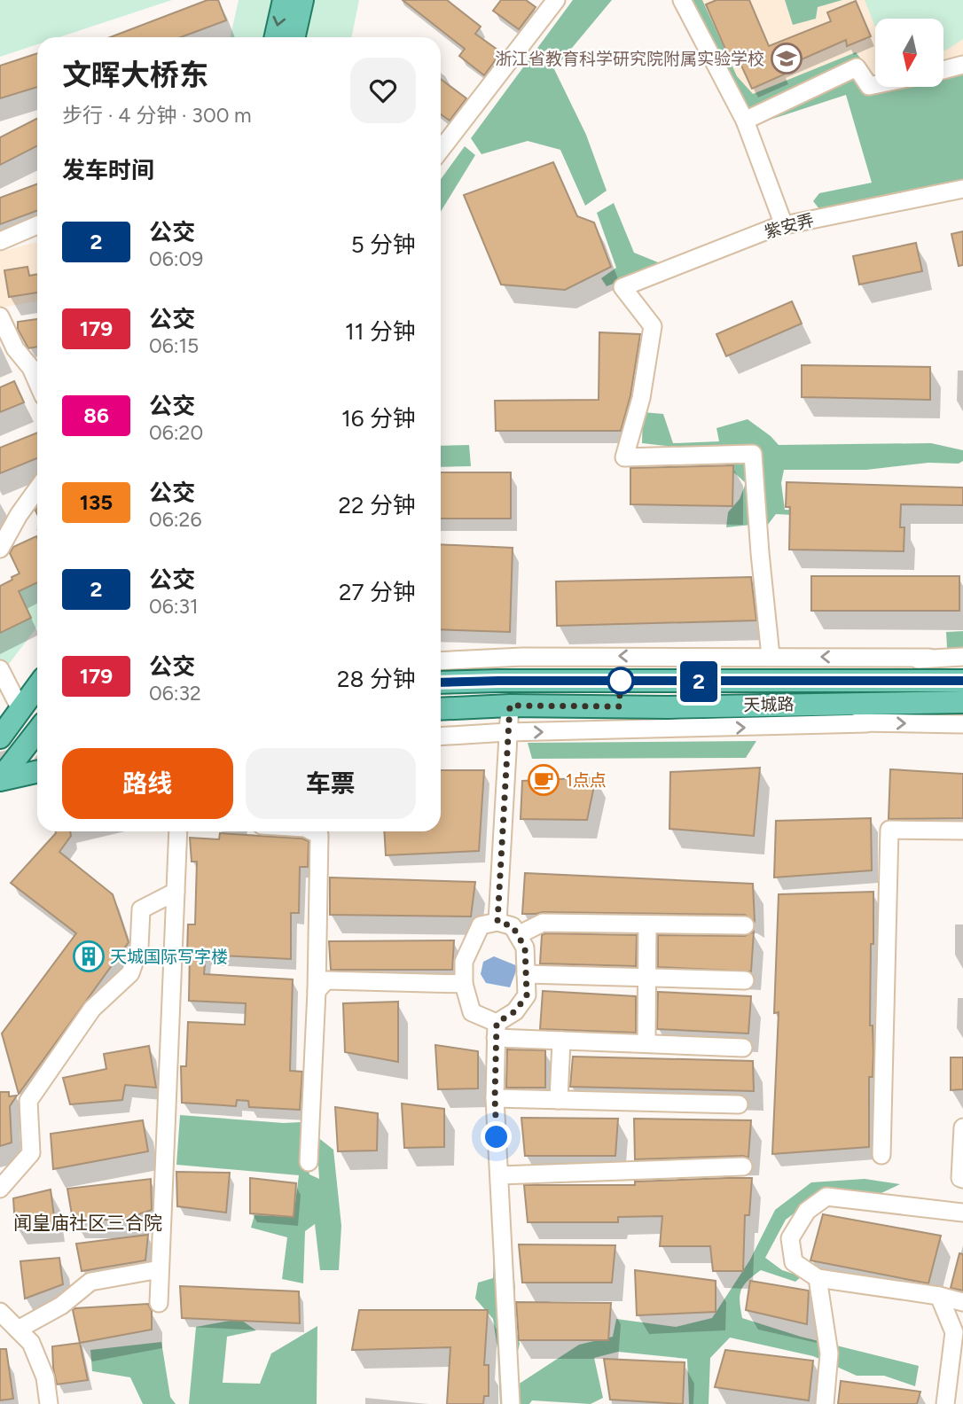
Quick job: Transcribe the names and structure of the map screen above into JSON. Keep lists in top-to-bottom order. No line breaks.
{"streets":{"main road":["天城路"],"street":["紫安弄"]},"districts":["闻皇庙社区三合院"],"places":{"school or university":["浙江省教育科学研究院附属实验学校"],"cafe":["1点点"],"building":["天城国际写字楼"]},"lines":["bus line 2"],"north":"bottom","page":{"on_map":"2","heading":[["文晖大桥东","步行 · 4 分钟 · 300 m"],"发车时间"],"list":[{"mark":"2","name":"公交","note":"06:09","value":"5 分钟"},{"mark":"179","name":"公交","note":"06:15","value":"11 分钟"},{"mark":"86","name":"公交","note":"06:20","value":"16 分钟"},{"mark":"135","name":"公交","note":"06:26","value":"22 分钟"},{"mark":"2","name":"公交","note":"06:31","value":"27 分钟"},{"mark":"179","name":"公交","note":"06:32","value":"28 分钟"}],"buttons":["路线","车票"]}}
